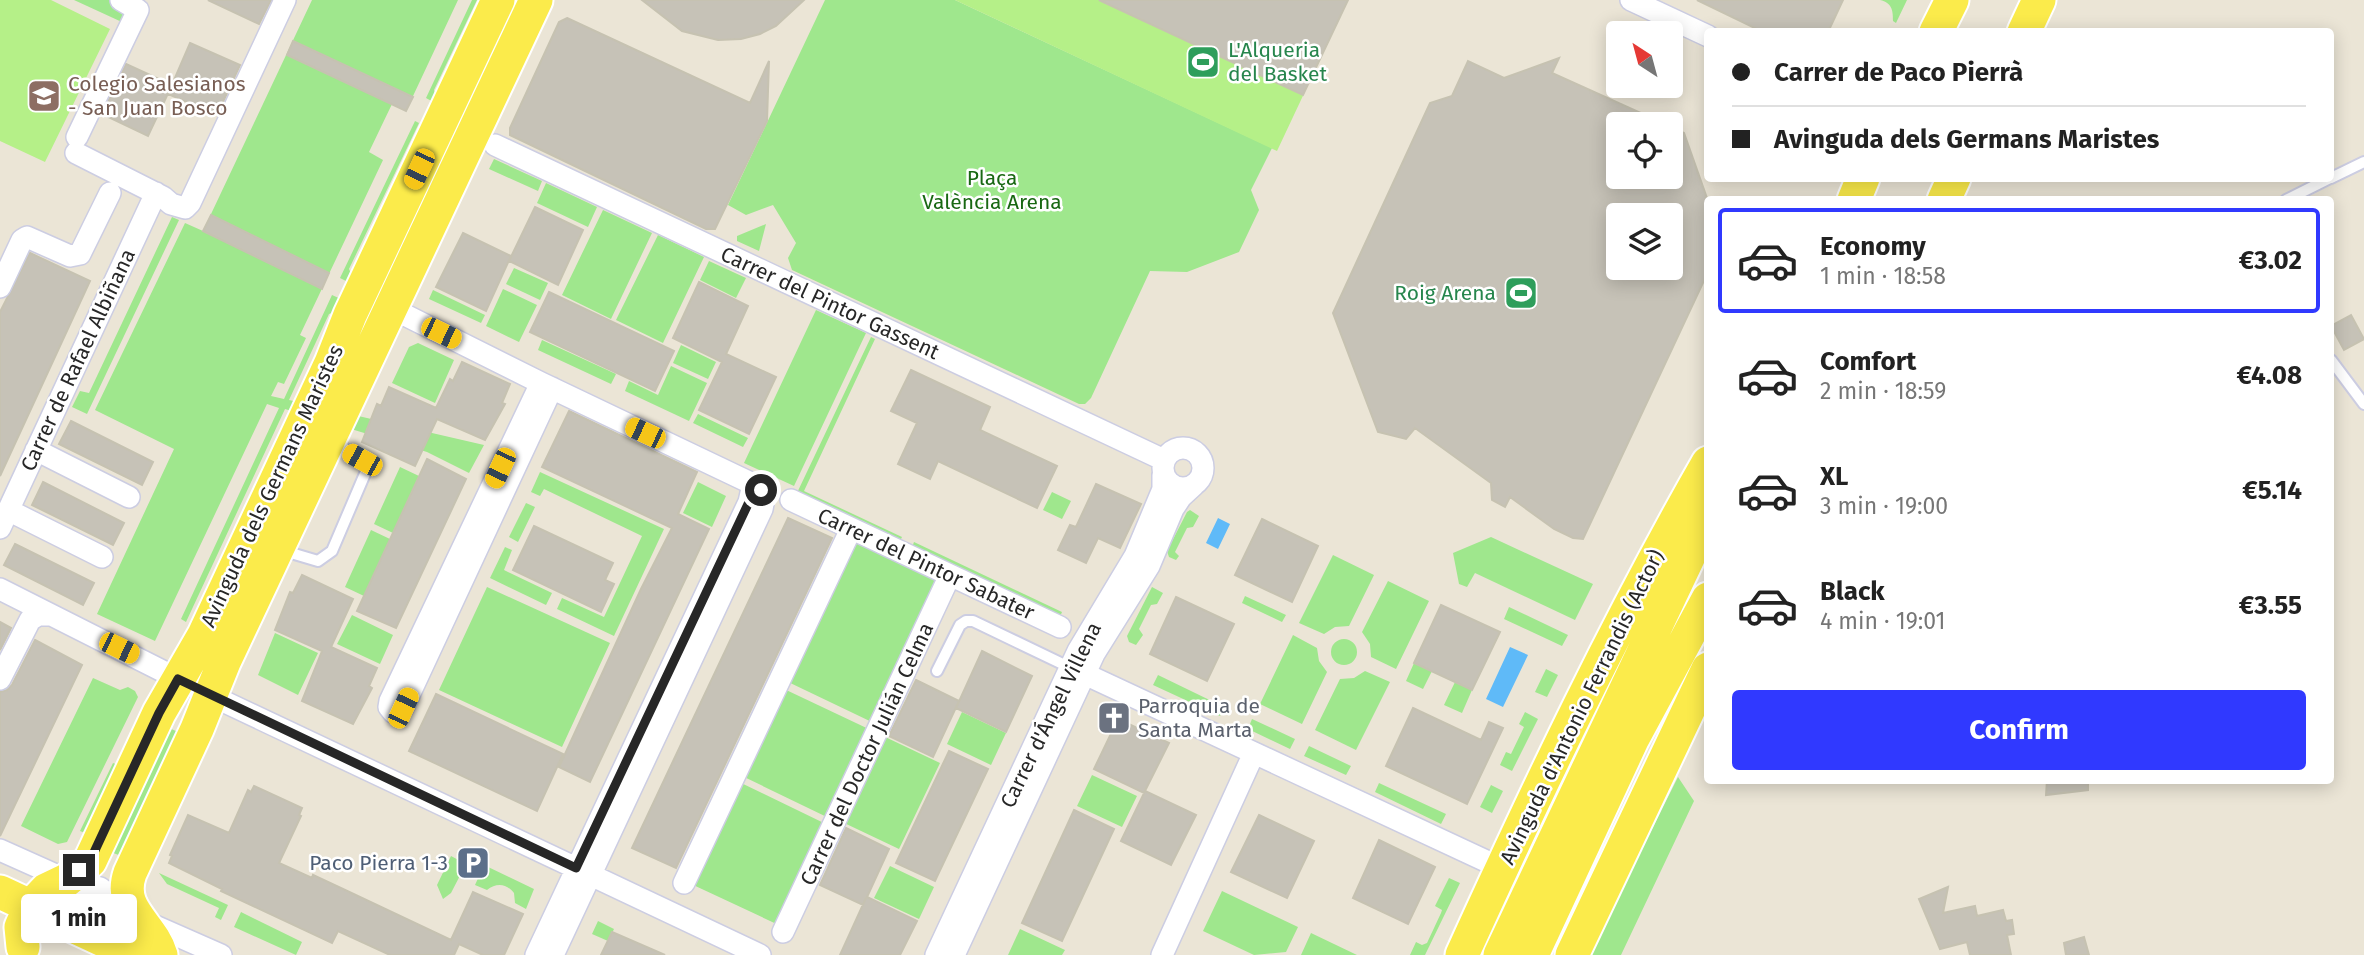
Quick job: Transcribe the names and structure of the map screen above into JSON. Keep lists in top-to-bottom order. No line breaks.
{"streets":{"main road":["Avinguda dels Germans Maristes","Avinguda d'Antonio Ferrandis (Actor)"],"street":["Carrer del Pintor Gassent","Carrer de Rafael Albiñana","Carrer del Pintor Sabater","Carrer d'Ángel Villena","Carrer del Doctor Julián Celma"]},"crossings":[["Carrer del Pintor Gassent","Carrer d'Ángel Villena"],["Carrer del Pintor Sabater","Carrer del Doctor Julián Celma"]],"parks":["Plaça València Arena"],"places":{"sports":["L'Alqueria del Basket","Roig Arena"],"school or university":["Colegio Salesianos - San Juan Bosco"],"church":["Parroquia de Santa Marta"],"parking":["Paco Pierra 1-3"]},"north":"top left","page":{"banner":["Carrer de Paco Pierrà","Avinguda dels Germans Maristes"],"list":[{"name":"Economy","note":"1 min · 18:58","value":"€3.02"},{"name":"Comfort","note":"2 min · 18:59","value":"€4.08"},{"name":"XL","note":"3 min · 19:00","value":"€5.14"},{"name":"Black","note":"4 min · 19:01","value":"€3.55"}],"buttons":"Confirm","bubble":"1 min"}}
